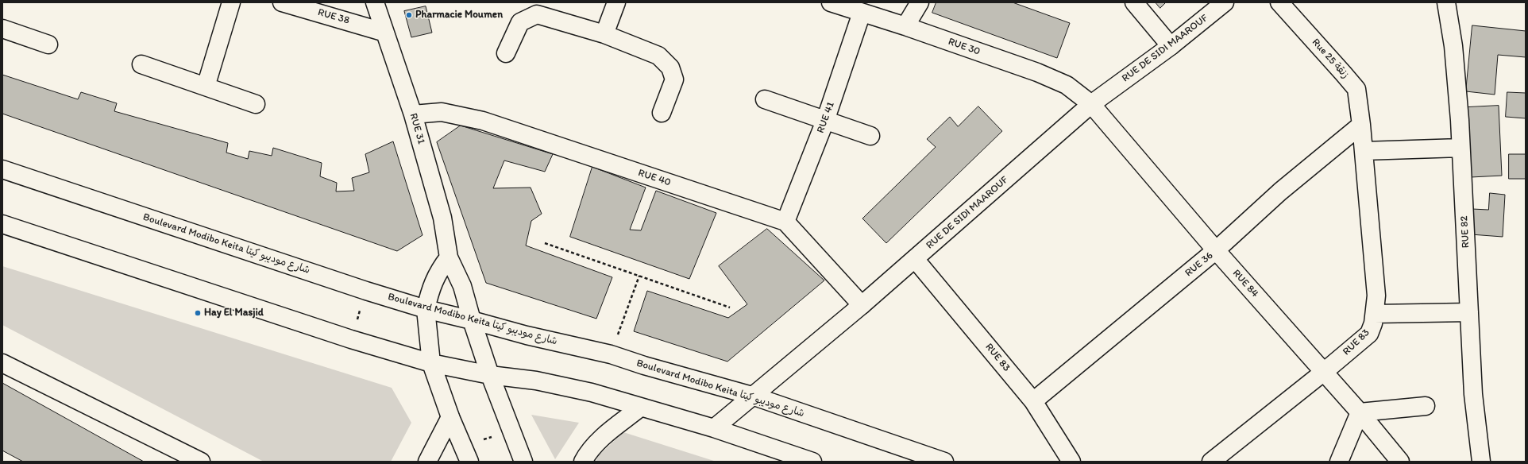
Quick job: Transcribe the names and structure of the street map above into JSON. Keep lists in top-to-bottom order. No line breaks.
{"streets":{"street":["RUE 38","RUE 30","RUE DE SIDI MAAROUF","Rue 25 زنقة","RUE 41","RUE 31","RUE 40","RUE 82","Boulevard Modibo Keita شارع موديبو كيتا","RUE 36","RUE 84","RUE 83"]},"crossings":[["RUE 38","RUE 31"],["RUE 30","RUE DE SIDI MAAROUF"],["RUE 30","RUE 41"],["RUE 30","RUE 84"],["RUE DE SIDI MAAROUF","RUE 40"],["RUE DE SIDI MAAROUF","Boulevard Modibo Keita شارع موديبو كيتا"],["RUE DE SIDI MAAROUF","RUE 84"],["RUE DE SIDI MAAROUF","RUE 83"],["Rue 25 زنقة","RUE 36"],["Rue 25 زنقة","RUE 83"],["RUE 41","RUE 40"],["RUE 31","RUE 40"],["RUE 31","Boulevard Modibo Keita شارع موديبو كيتا"],["RUE 36","RUE 84"],["RUE 36","RUE 83"],["RUE 84","RUE 83"]],"places":["Pharmacie Moumen","Hay El Masjid"]}
